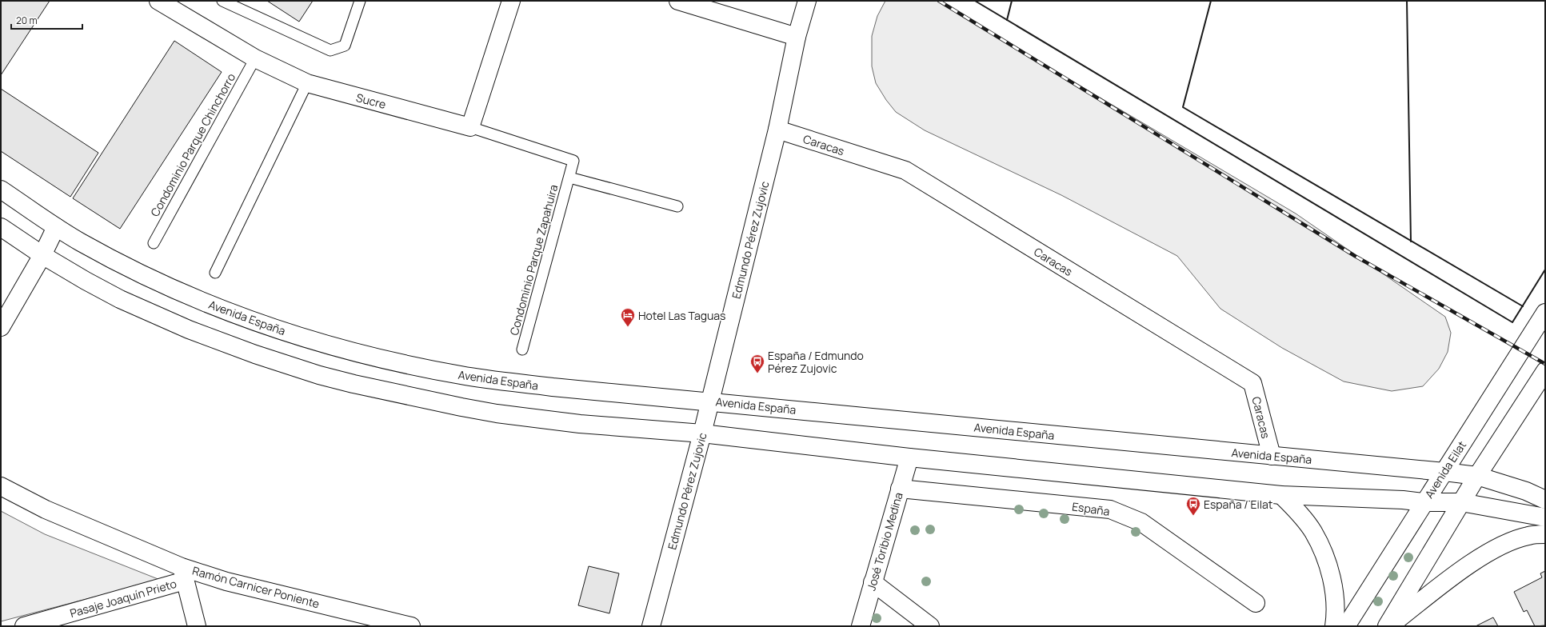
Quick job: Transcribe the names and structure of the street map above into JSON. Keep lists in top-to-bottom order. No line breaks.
{"streets":{"street":["Sucre","Caracas","Edmundo Pérez Zujovic","Avenida España","Avenida Eilat","España","José Toribio Medina","Ramón Carnicer Poniente","Pasaje Joaquín Prieto"],"lane":["Condominio Parque Chinchorro","Condominio Parque Zapahuira"]},"crossings":[["Sucre","Condominio Parque Chinchorro"],["Sucre","Condominio Parque Zapahuira"],["Caracas","Edmundo Pérez Zujovic"],["Caracas","Avenida España"],["Edmundo Pérez Zujovic","Avenida España"],["Avenida España","Avenida Eilat"],["España","José Toribio Medina"],["Ramón Carnicer Poniente","Pasaje Joaquín Prieto"]],"places":{"hotel":["Hotel Las Taguas"],"bus stop":["España / Edmundo Pérez Zujovic","España / Eilat"]},"scale_bar":"20 m"}
